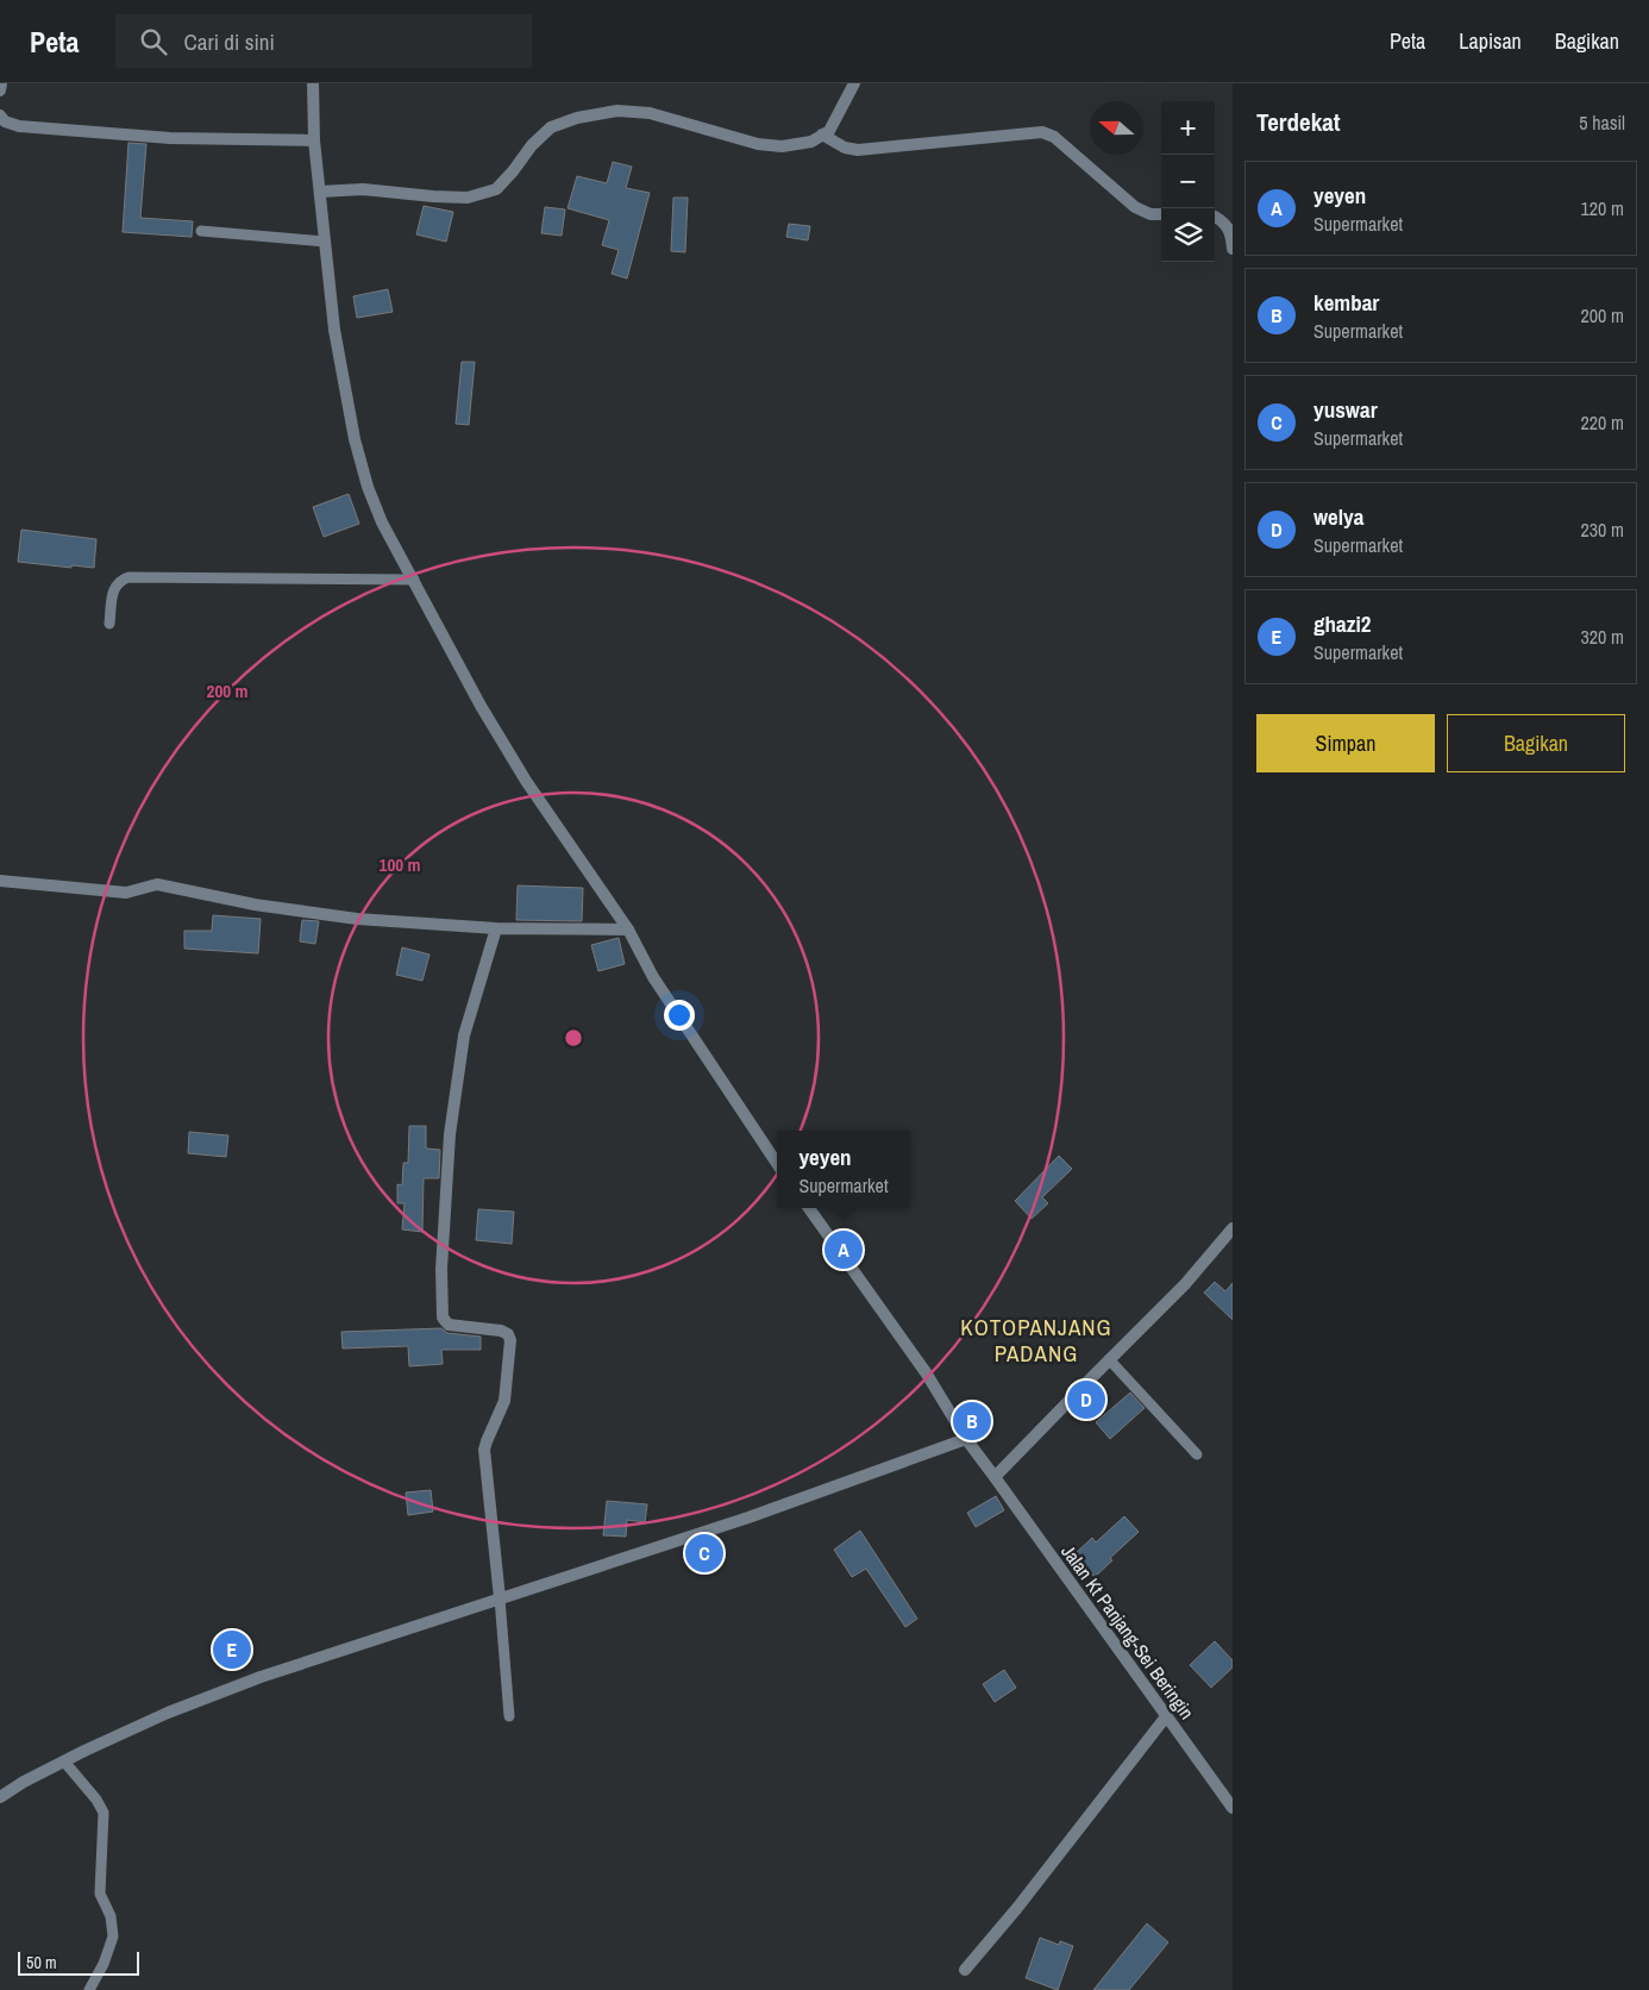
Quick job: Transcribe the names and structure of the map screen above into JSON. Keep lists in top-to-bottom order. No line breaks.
{"streets":{"street":["Jalan Kt Panjang-Sei Beringin"]},"districts":["KOTOPANJANG PADANG"],"scale_bar":"50 m","north":"left","page":{"header":"Peta","search":"Cari di sini","nav":["Peta","Lapisan","Bagikan"],"heading":["Terdekat","5 hasil"],"map_buttons":["+","−"],"list":[{"mark":"A","name":"yeyen","note":"Supermarket","value":"120 m"},{"mark":"B","name":"kembar","note":"Supermarket","value":"200 m"},{"mark":"C","name":"yuswar","note":"Supermarket","value":"220 m"},{"mark":"D","name":"welya","note":"Supermarket","value":"230 m"},{"mark":"E","name":"ghazi2","note":"Supermarket","value":"320 m"}],"buttons":["Simpan","Bagikan"],"popup":["yeyen","Supermarket"],"pins":["A","D","B","C","E"],"scale":"50 m"},"rings":["200 m","100 m"]}
